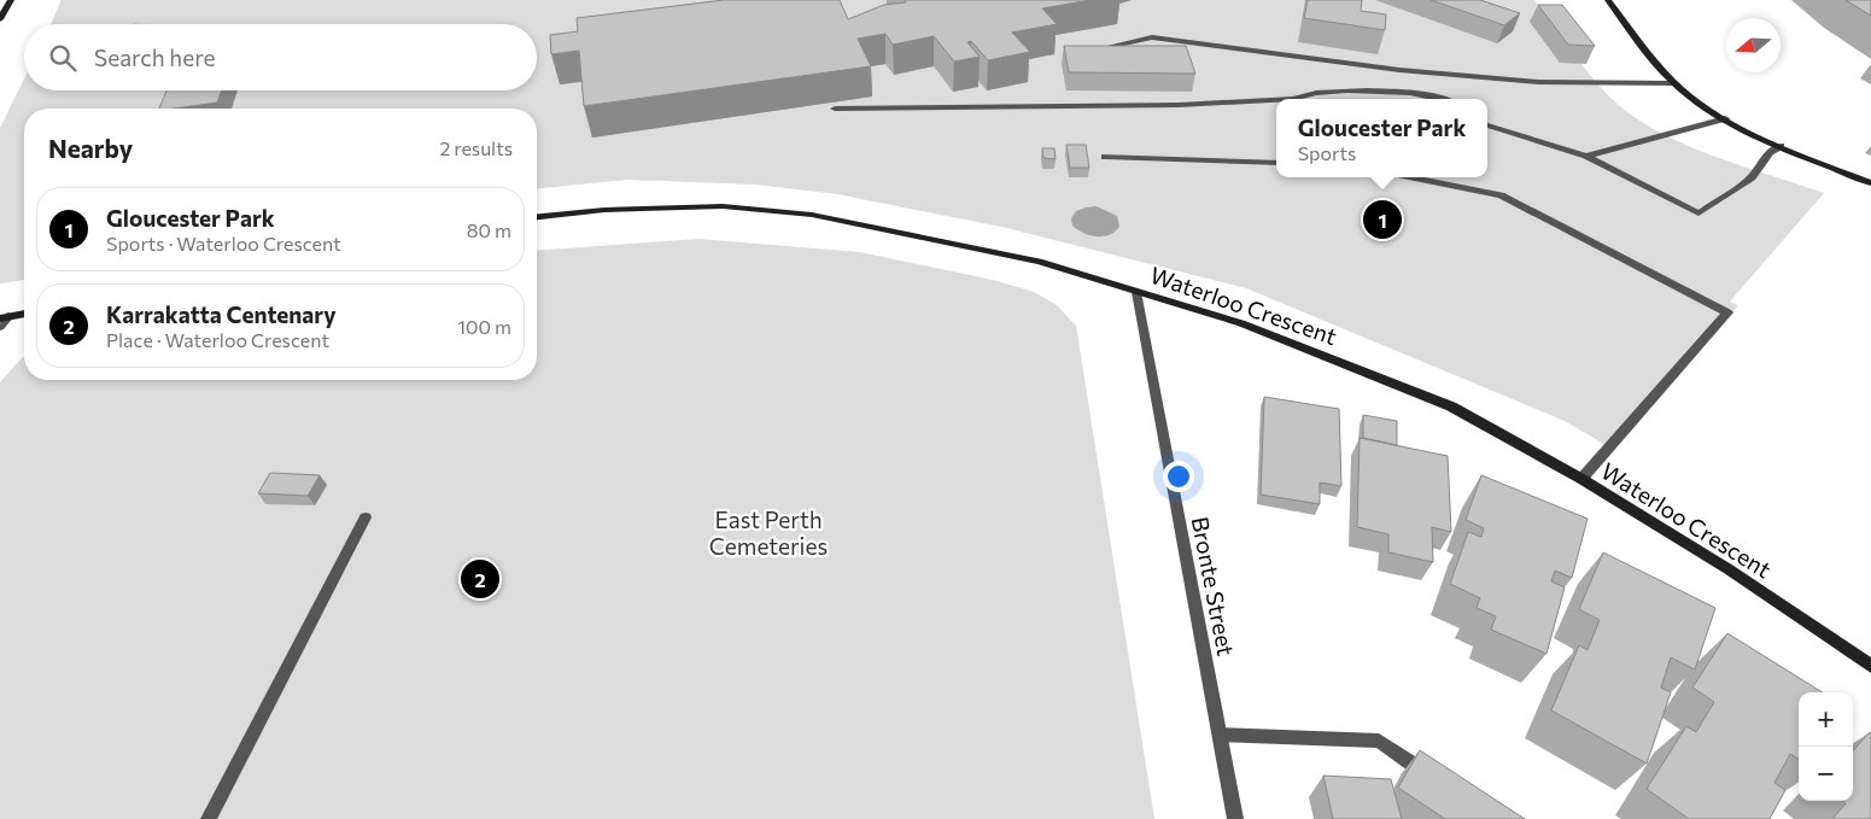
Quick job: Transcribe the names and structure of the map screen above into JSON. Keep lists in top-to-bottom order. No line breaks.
{"streets":{"street":["Waterloo Crescent","Bronte Street"]},"crossings":[["Waterloo Crescent","Bronte Street"]],"parks":["East Perth Cemeteries"],"north":"left","page":{"search":"Search here","popup":["Gloucester Park","Sports"],"heading":["Nearby","2 results"],"list":[{"mark":"1","name":"Gloucester Park","note":"Sports · Waterloo Crescent","value":"80 m"},{"mark":"2","name":"Karrakatta Centenary","note":"Place · Waterloo Crescent","value":"100 m"}],"pins":["1","2"],"map_buttons":["+","−"]}}
